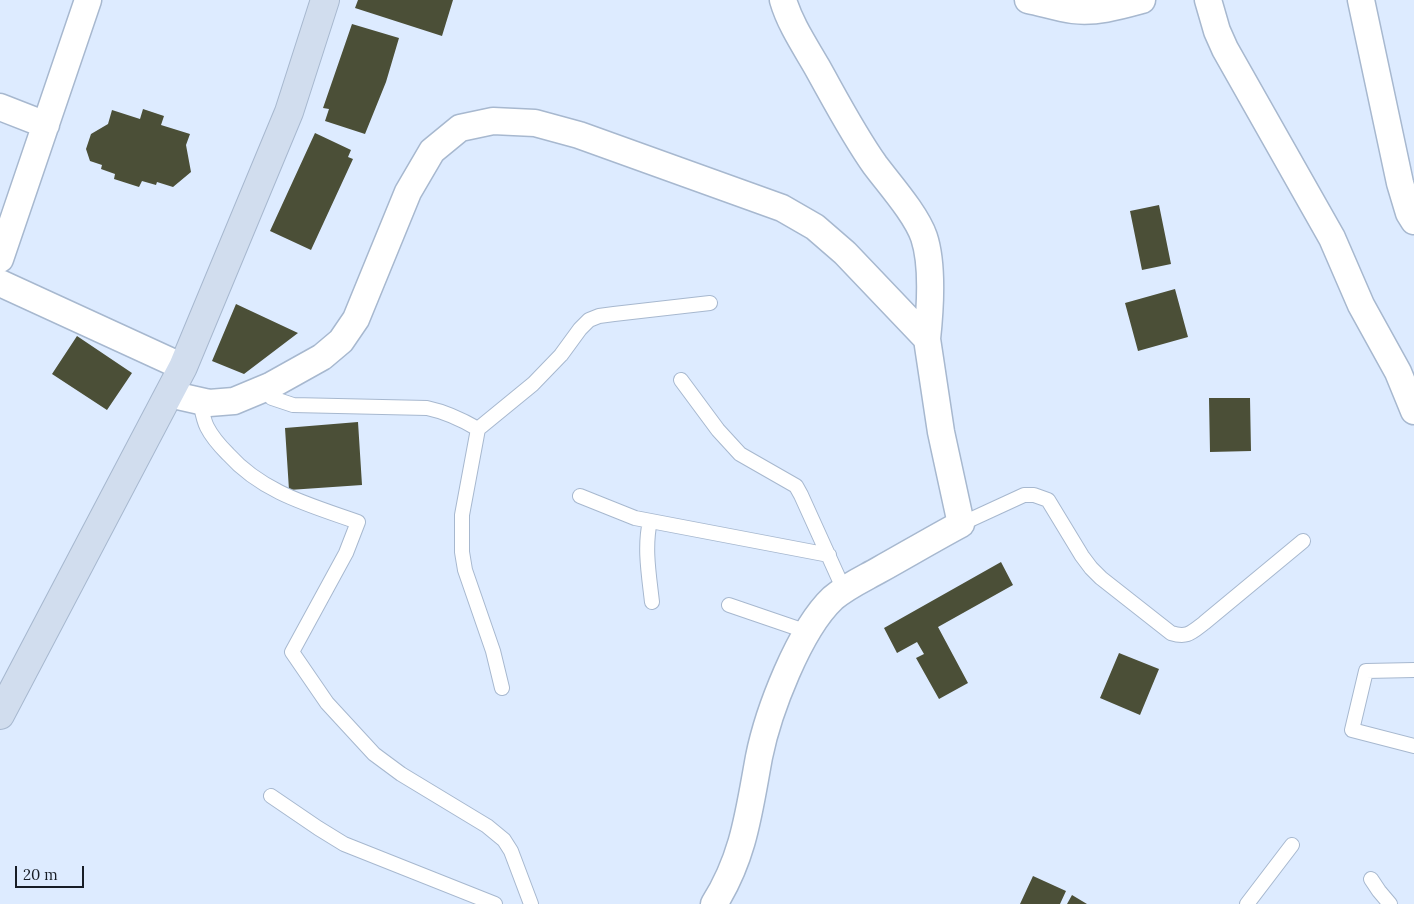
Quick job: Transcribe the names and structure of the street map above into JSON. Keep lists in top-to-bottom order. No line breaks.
{"scale_bar":"20 m"}
